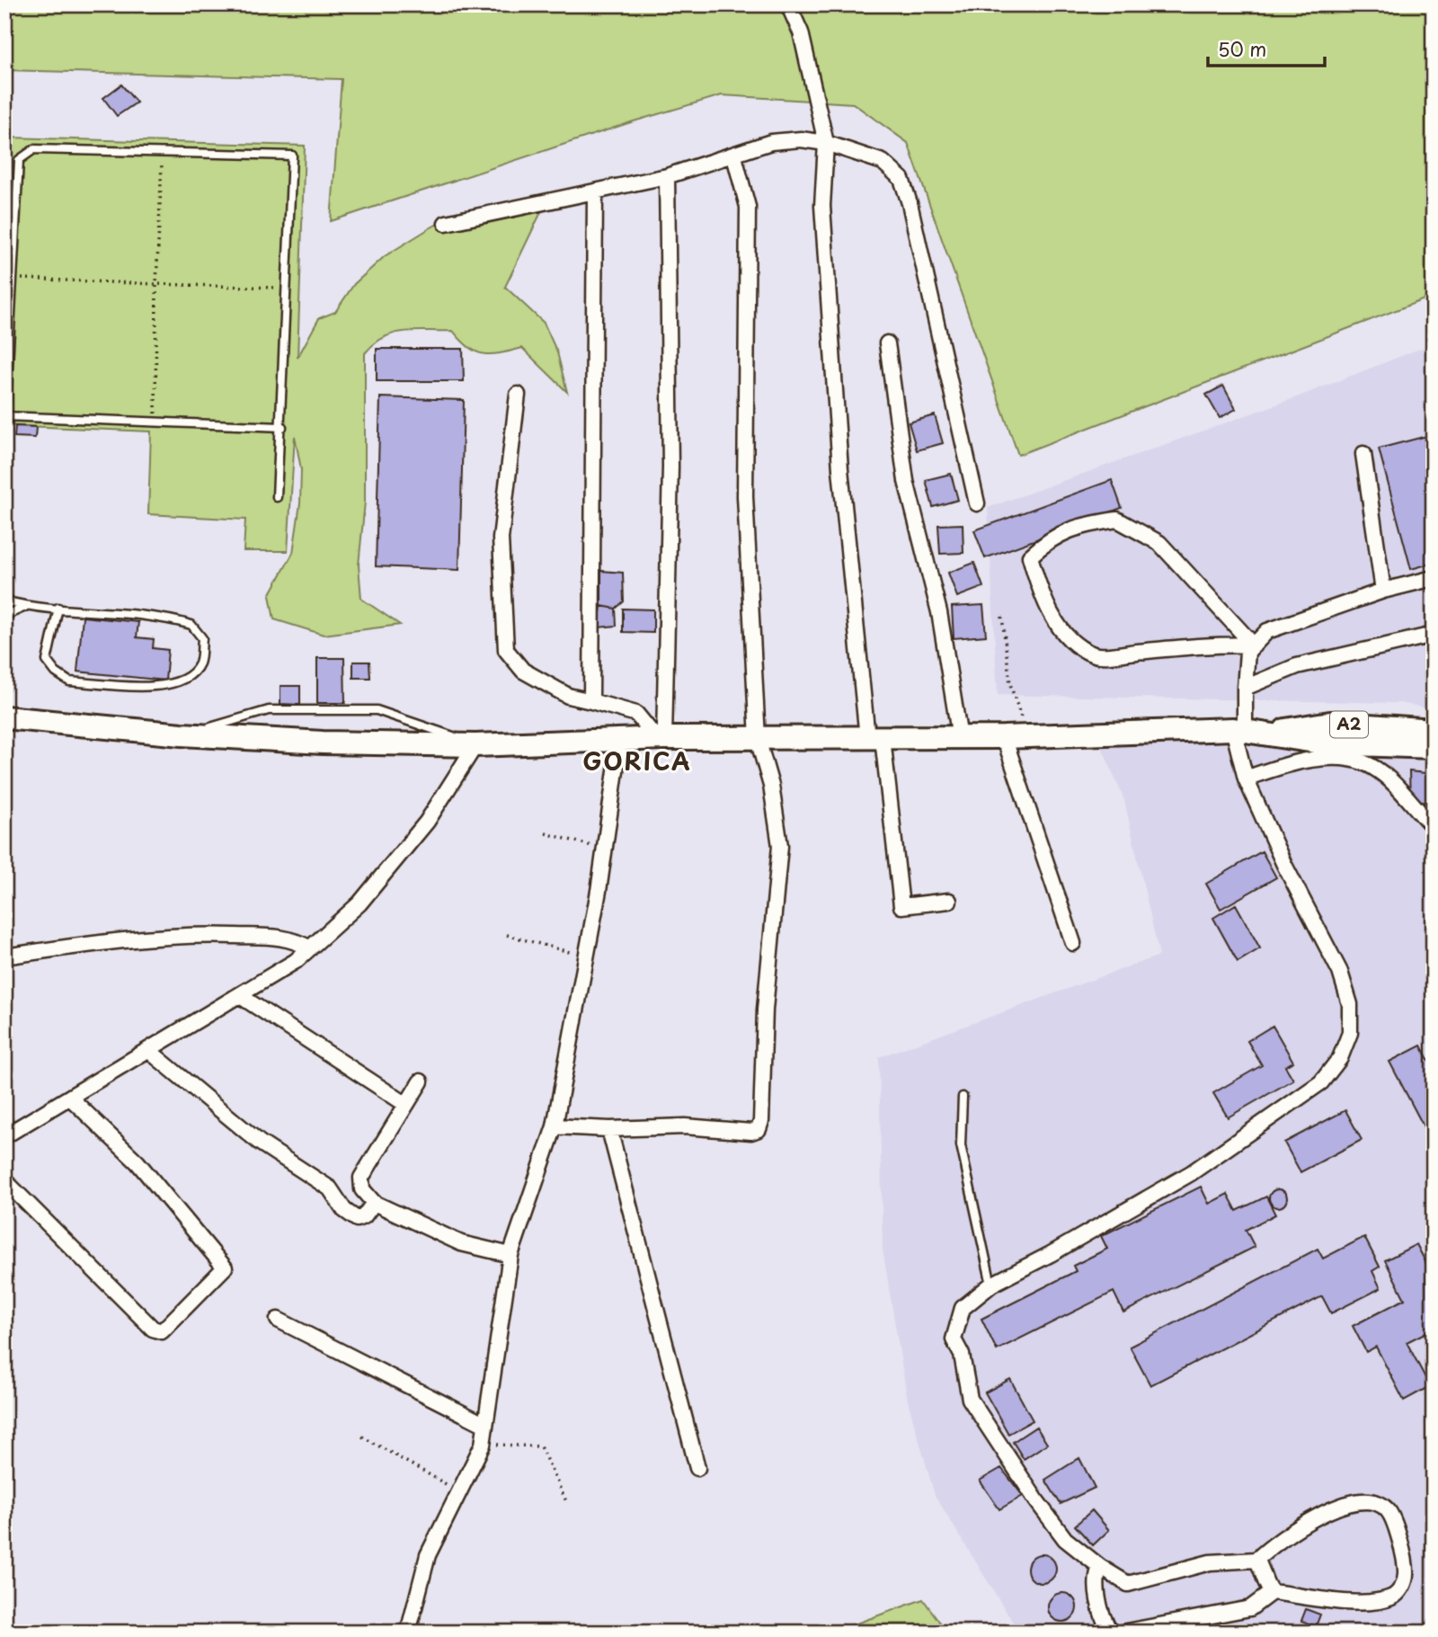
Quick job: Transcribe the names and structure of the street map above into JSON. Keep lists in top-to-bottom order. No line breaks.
{"streets":{"main road":["A2"]},"districts":["GORICA"],"scale_bar":"50 m"}
